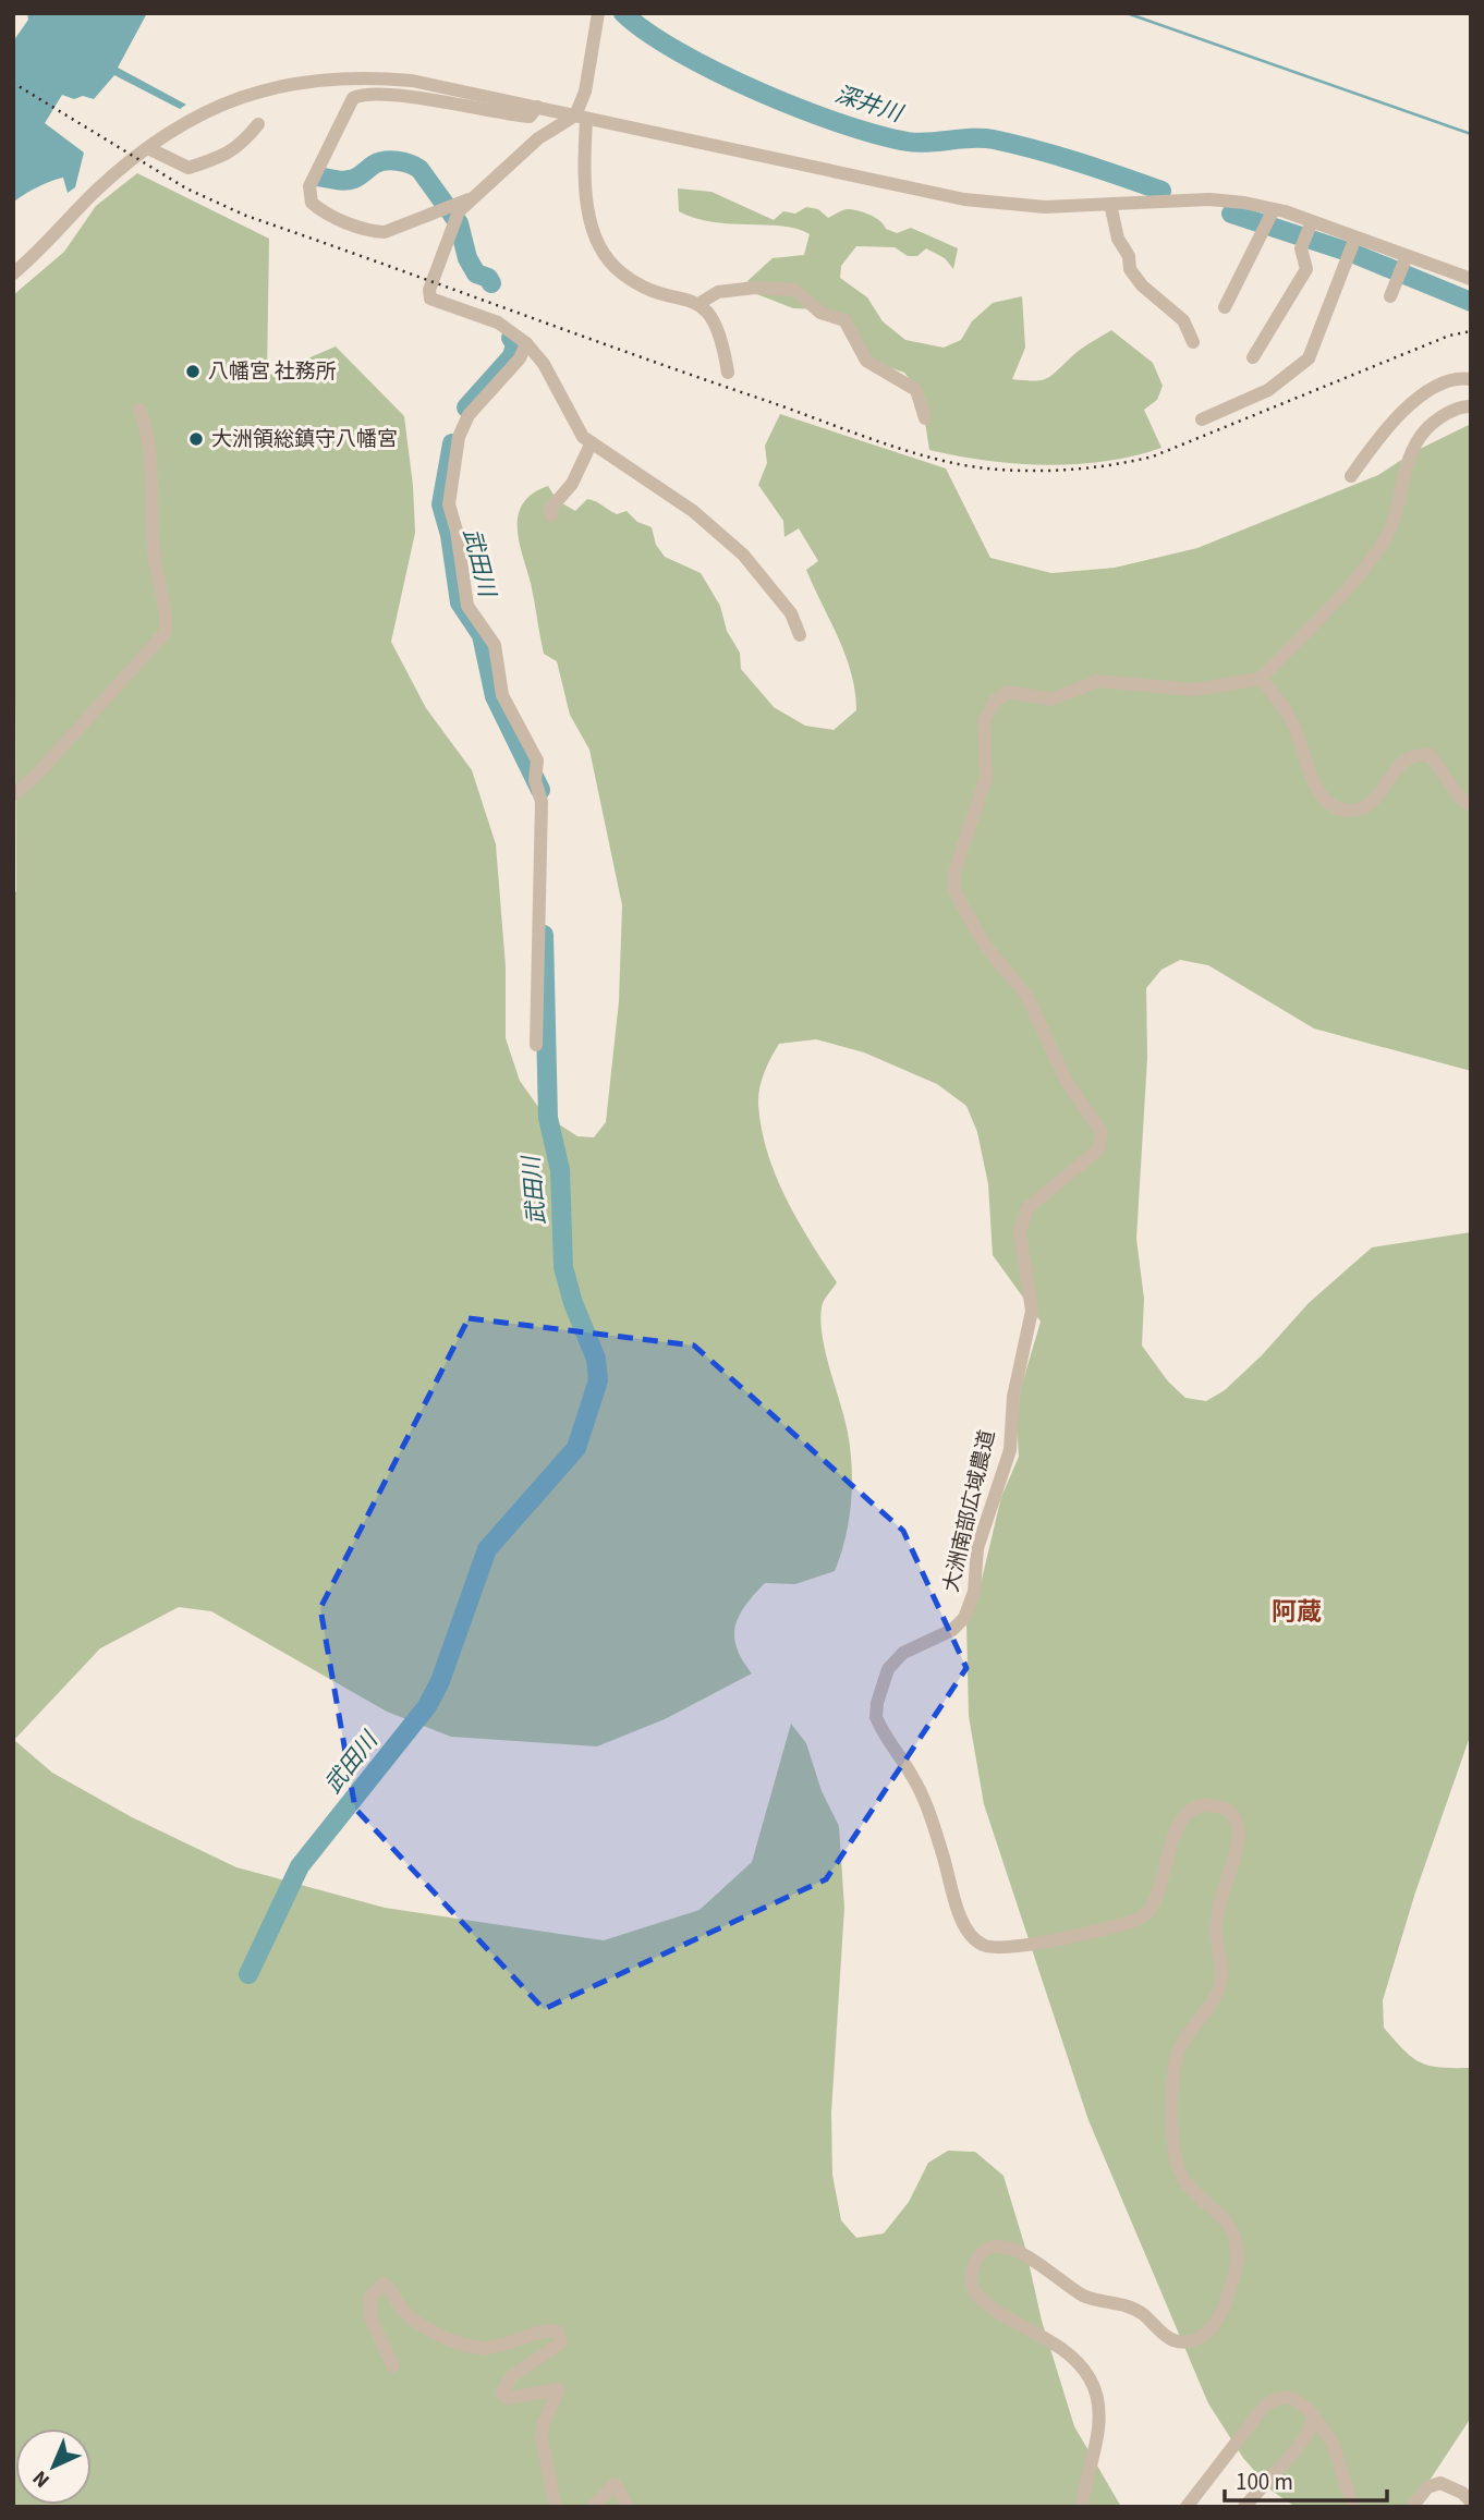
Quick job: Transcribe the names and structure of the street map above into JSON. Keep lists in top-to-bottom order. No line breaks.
{"streets":{"street":["大洲南部広域農道"]},"districts":["阿蔵"],"water":["深井川","武田川"],"places":["八幡宮 社務所","大洲領総鎮守八幡宮"],"scale_bar":"100 m","north":"bottom left"}
